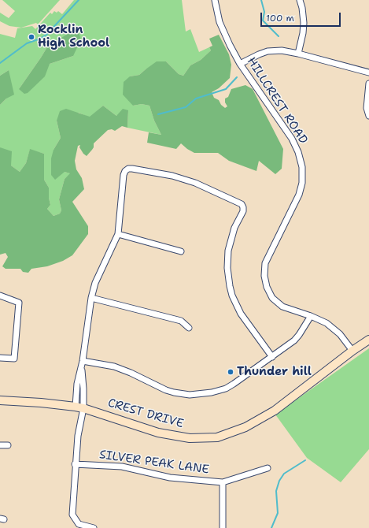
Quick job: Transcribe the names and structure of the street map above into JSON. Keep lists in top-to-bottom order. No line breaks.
{"streets":{"street":["HILLCREST ROAD","CREST DRIVE","SILVER PEAK LANE"]},"crossings":[["HILLCREST ROAD","CREST DRIVE"]],"places":["Rocklin High School","Thunder hill"],"scale_bar":"100 m"}
